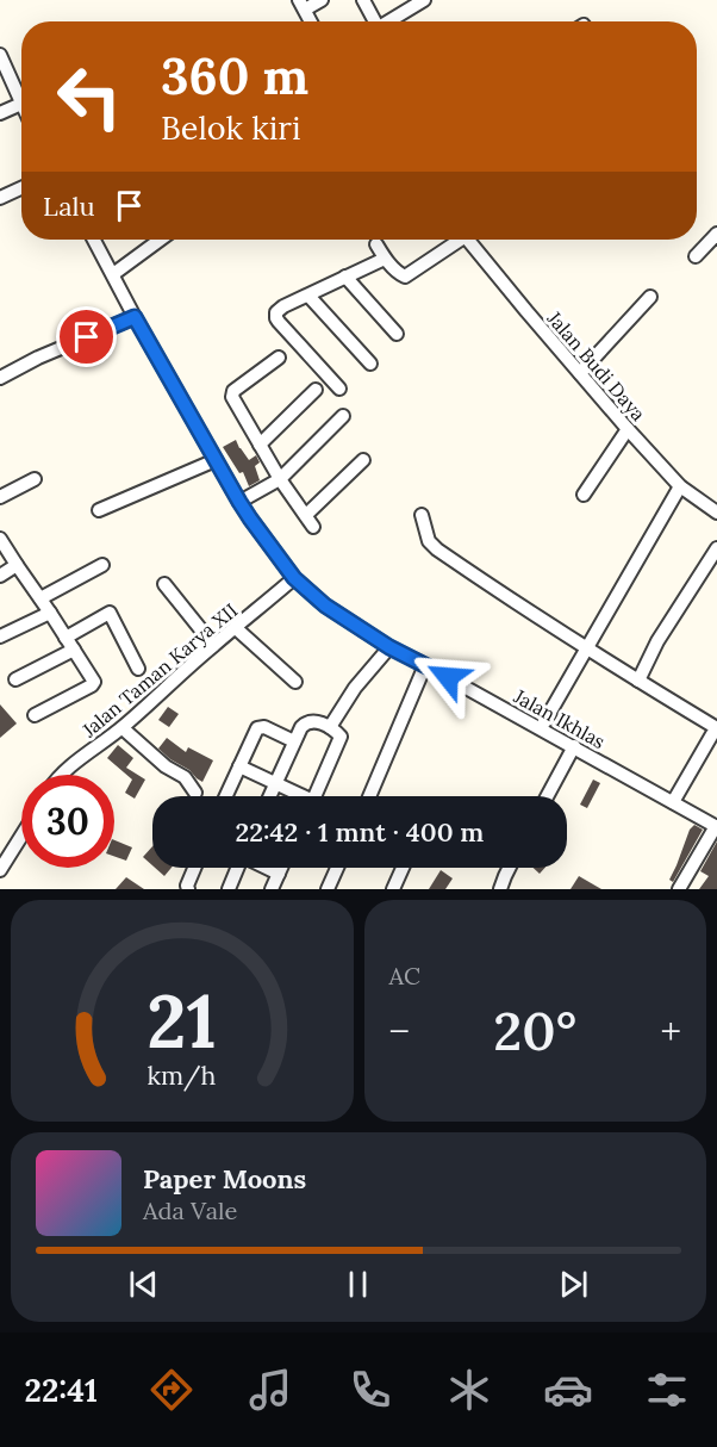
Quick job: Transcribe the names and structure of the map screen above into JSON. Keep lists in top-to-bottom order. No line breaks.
{"streets":{"street":["Jalan Budi Daya","Jalan Taman Karya XII","Jalan Ikhlas"]},"crossings":[["Jalan Taman Karya XII","Jalan Ikhlas"]],"page":{"turn":["360 m","Belok kiri"],"then":"Lalu","limit":"30","trip":"22:42 · 1 mnt · 400 m","tile":"AC","heat":["−","20°","+"],"song":["Paper Moons","Ada Vale"],"tabs":"22:41","gauge":["21","km/h"]}}
